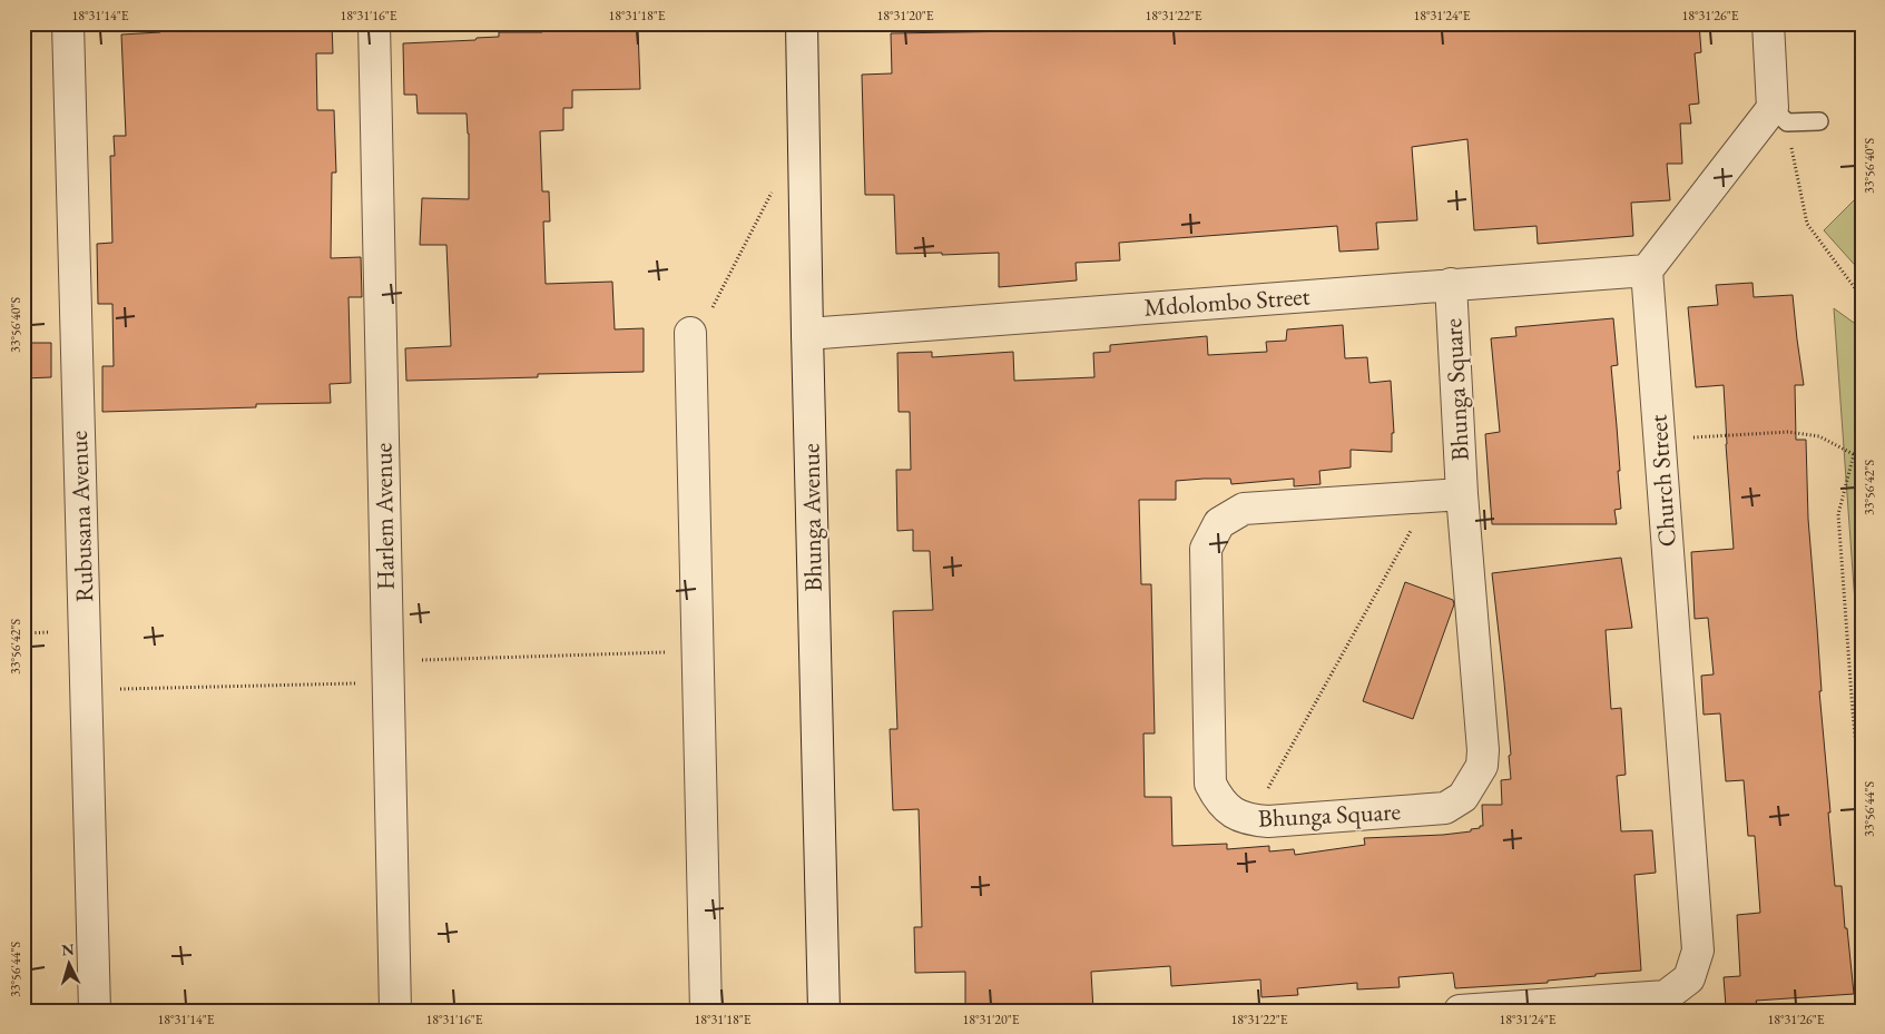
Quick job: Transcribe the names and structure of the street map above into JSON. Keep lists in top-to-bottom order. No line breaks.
{"streets":{"street":["Mdolombo Street","Bhunga Square","Church Street","Rubusana Avenue","Harlem Avenue","Bhunga Avenue"]},"crossings":[["Mdolombo Street","Bhunga Square"],["Mdolombo Street","Church Street"],["Mdolombo Street","Bhunga Avenue"]],"north":"top","coordinates":["18°31'14\"E","18°31'16\"E","18°31'18\"E","18°31'20\"E","18°31'22\"E","18°31'24\"E","18°31'26\"E","33°56'40\"S","33°56'42\"S","33°56'44\"S"]}
